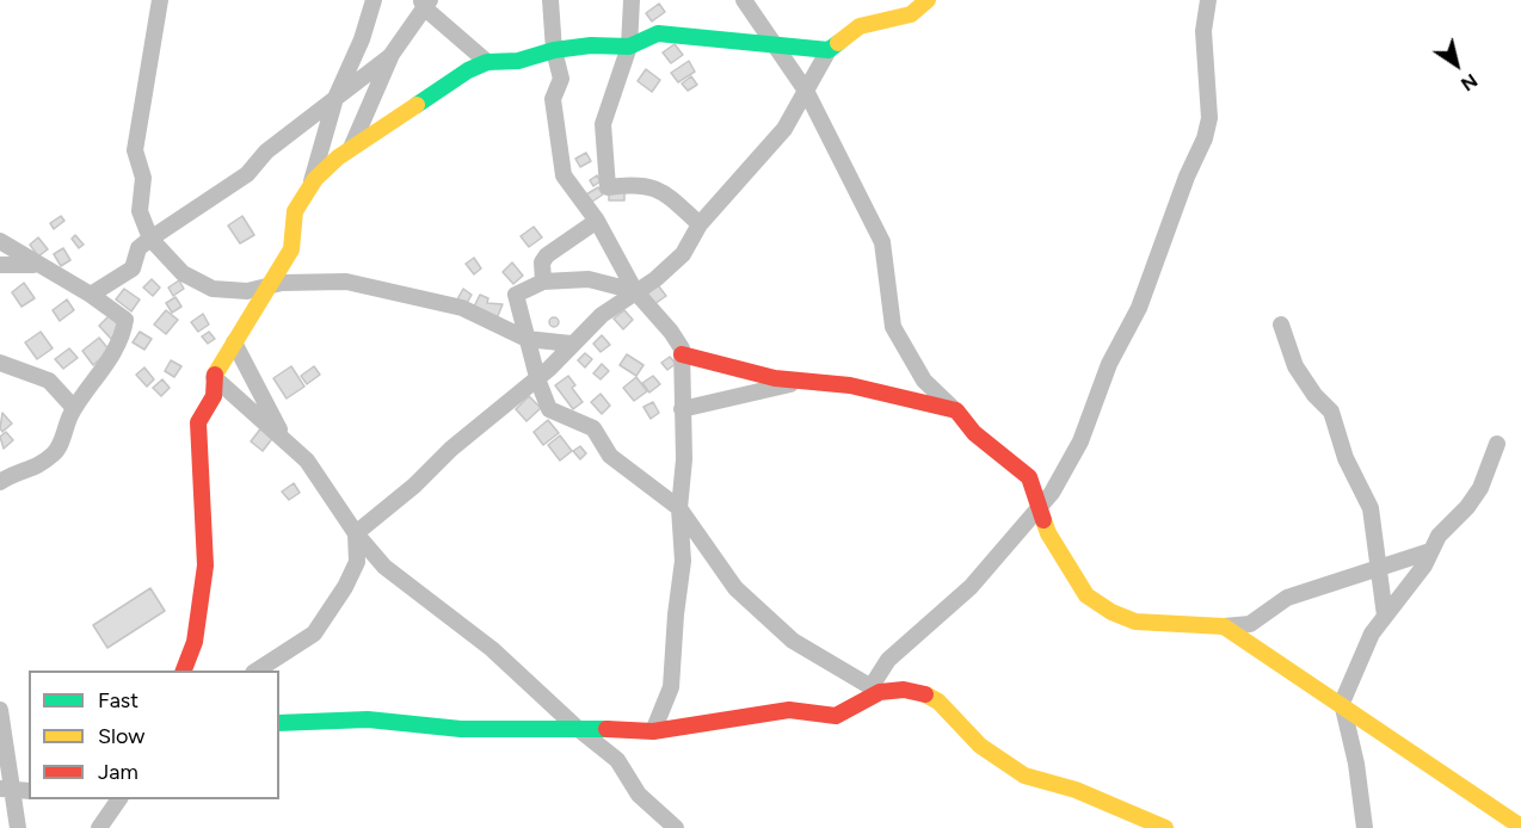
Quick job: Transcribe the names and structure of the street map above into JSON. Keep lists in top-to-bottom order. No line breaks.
{"legend":["Fast","Slow","Jam"],"north":"bottom right"}
